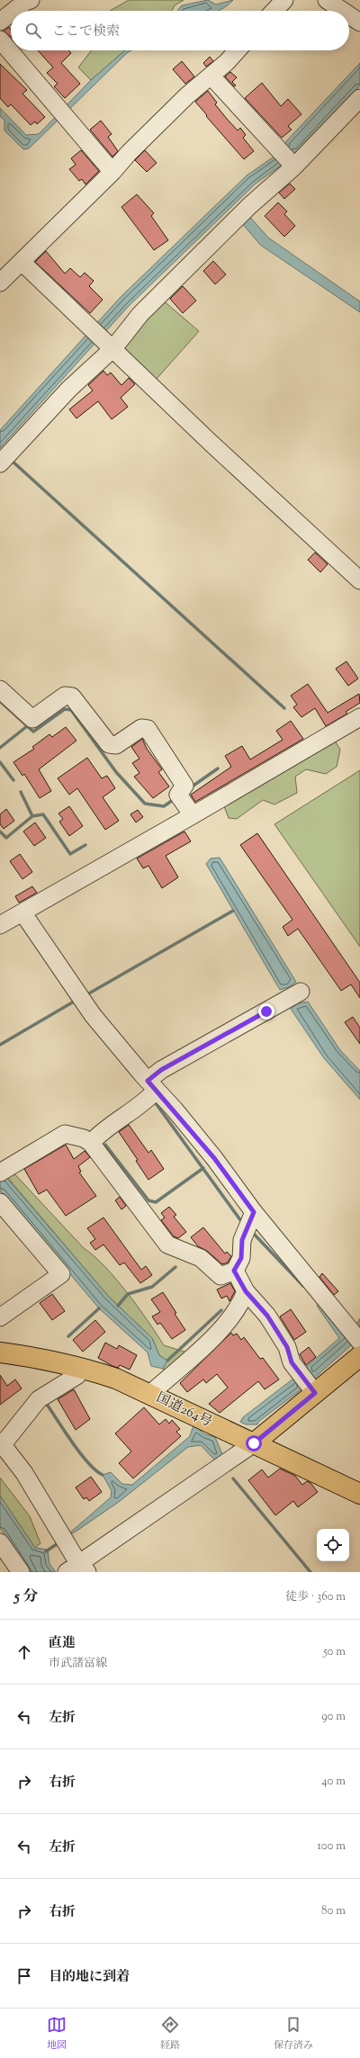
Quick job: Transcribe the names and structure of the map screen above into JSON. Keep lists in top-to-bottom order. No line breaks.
{"streets":{"main road":["国道264号"]},"page":{"search":"ここで検索","heading":["5 分","徒歩 · 360 m"],"list":[["直進","市武諸富線","50 m"],["左折","90 m"],["右折","40 m"],["左折","100 m"],["右折","80 m"],"目的地に到着"],"nav":["地図","経路","保存済み"]}}
